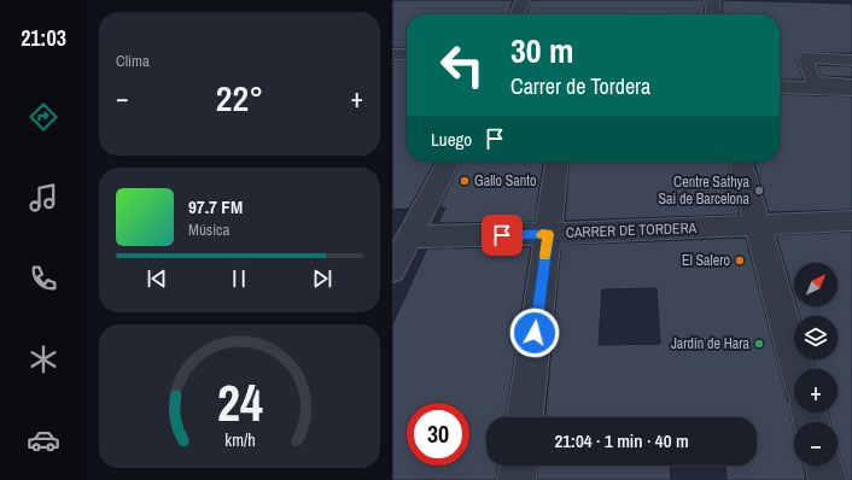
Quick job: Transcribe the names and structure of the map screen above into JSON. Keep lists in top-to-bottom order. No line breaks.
{"streets":{"street":["CARRER DE TORDERA"]},"places":["Gallo Santo","Centre Sathya Sai de Barcelona","El Salero","Jardín de Hara"],"north":"top right","page":{"tabs":"21:03","tile":"Clima","turn":["30 m","Carrer de Tordera"],"heat":["−","22°","+"],"then":"Luego","song":["97.7 FM","Música"],"map_buttons":["+","−"],"limit":"30","trip":"21:04 · 1 min · 40 m","gauge":["24","km/h"]}}
